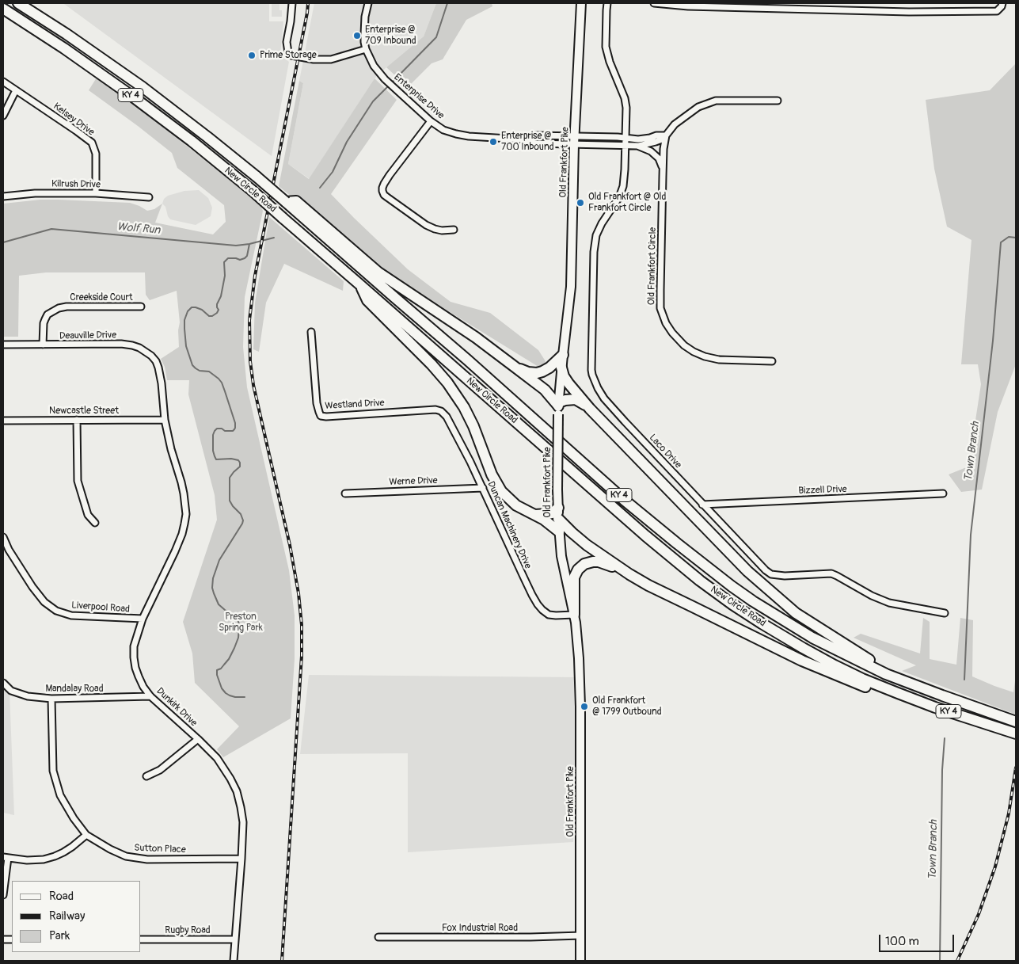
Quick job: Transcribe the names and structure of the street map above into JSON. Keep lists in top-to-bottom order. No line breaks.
{"streets":{"highway":["KY 4","New Circle Road"],"main road":["Old Frankfort Pike"],"street":["Enterprise Drive","Kelsey Drive","Kilrush Drive","Old Frankfort Circle","Creekside Court","Deauville Drive","Westland Drive","Newcastle Street","Laco Drive","Werne Drive","Bizzell Drive","Duncan Machinery Drive","Liverpool Road","Mandalay Road","Dunkirk Drive","Sutton Place","Fox Industrial Road","Rugby Road"]},"crossings":[["Enterprise Drive","Old Frankfort Pike"],["Kelsey Drive","Kilrush Drive"],["Old Frankfort Pike","Duncan Machinery Drive"],["Old Frankfort Pike","Fox Industrial Road"],["Creekside Court","Deauville Drive"],["Deauville Drive","Dunkirk Drive"],["Westland Drive","Duncan Machinery Drive"],["Newcastle Street","Dunkirk Drive"],["Laco Drive","Bizzell Drive"],["Werne Drive","Duncan Machinery Drive"],["Liverpool Road","Dunkirk Drive"],["Mandalay Road","Dunkirk Drive"],["Mandalay Road","Sutton Place"],["Dunkirk Drive","Sutton Place"],["Dunkirk Drive","Rugby Road"]],"water":["Wolf Run","Town Branch"],"parks":["Preston Spring Park"],"places":["Enterprise @ 709 Inbound","Prime Storage","Enterprise @ 700 Inbound","Old Frankfort @ Old Frankfort Circle","Old Frankfort @ 1799 Outbound"],"legend":["Road","Railway","Park"],"scale_bar":"100 m"}
